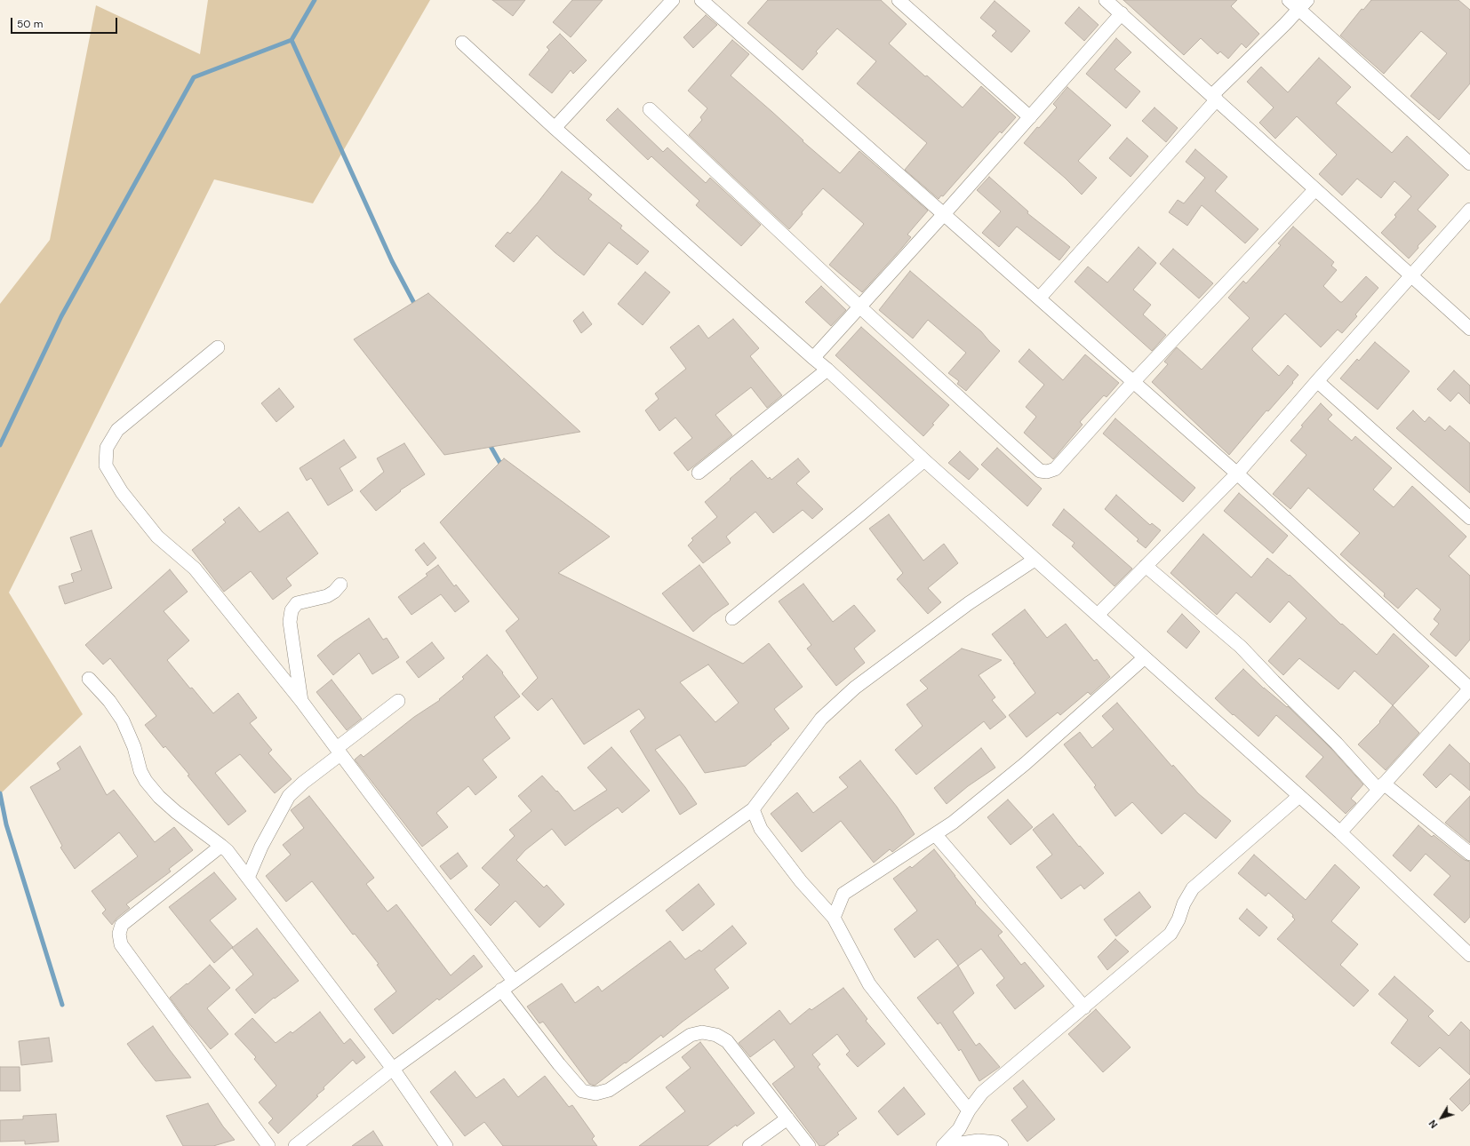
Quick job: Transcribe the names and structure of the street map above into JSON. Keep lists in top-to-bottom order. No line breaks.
{"scale_bar":"50 m","north":"bottom left"}
